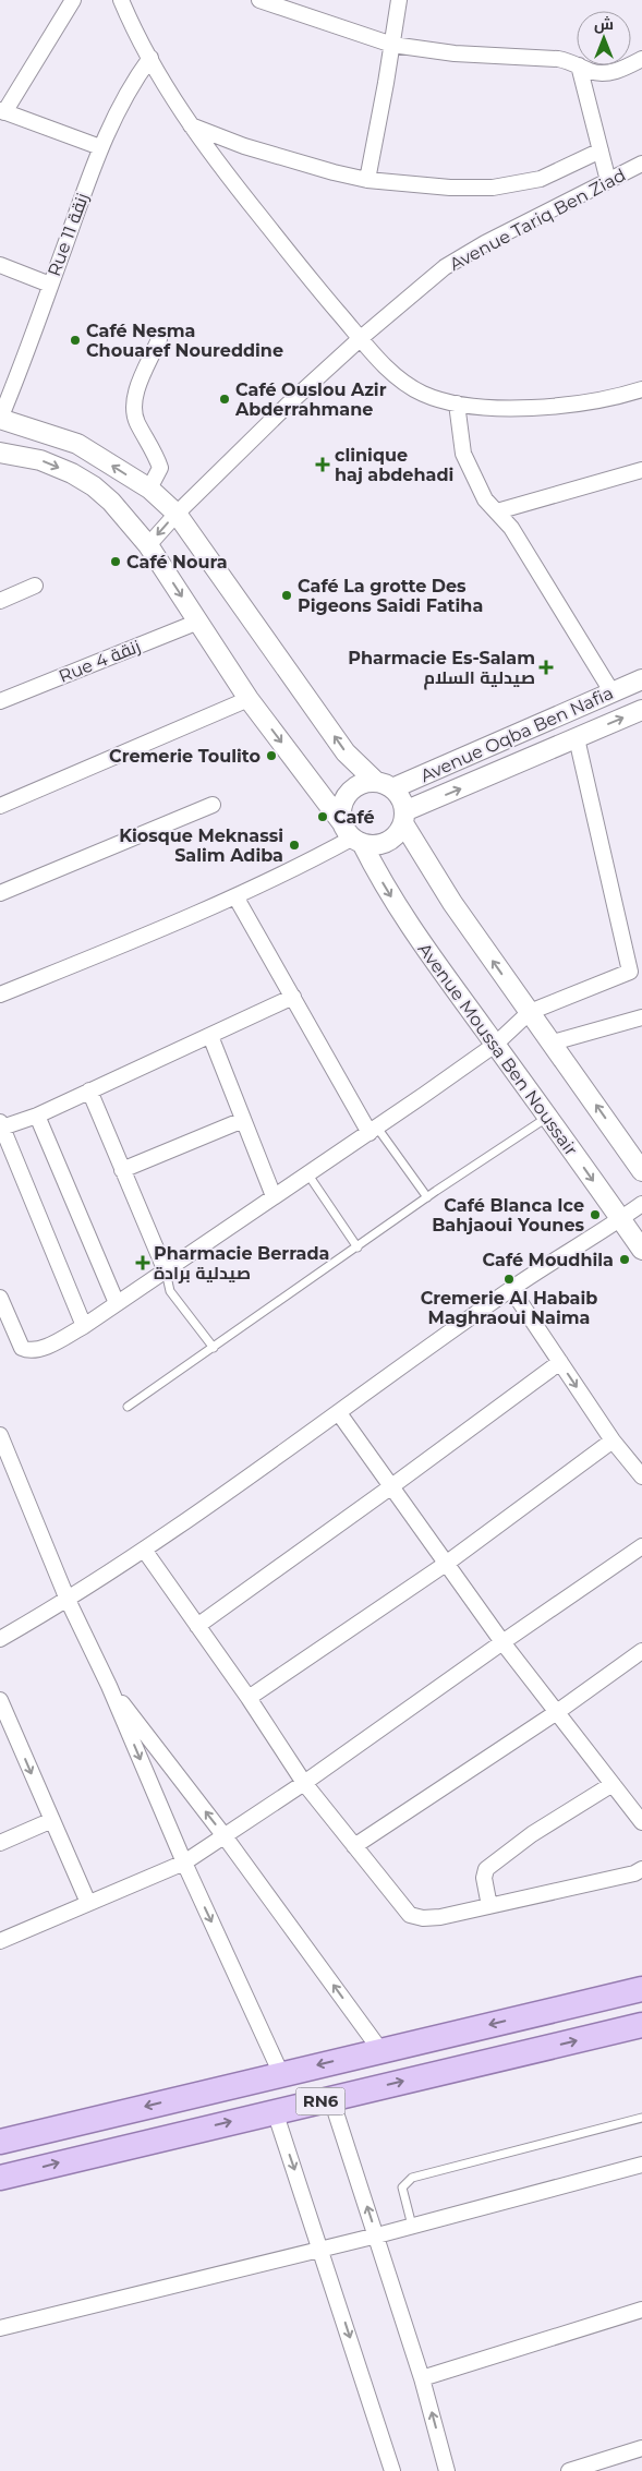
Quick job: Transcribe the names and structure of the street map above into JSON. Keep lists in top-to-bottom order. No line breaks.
{"streets":{"main road":["RN6"],"street":["Avenue Tariq Ben Ziad","Rue 11 زنقة","Rue 4 زنقة","Avenue Oqba Ben Nafia","Avenue Moussa Ben Noussair"]},"crossings":[["Avenue Tariq Ben Ziad","Avenue Moussa Ben Noussair"],["Rue 4 زنقة","Avenue Moussa Ben Noussair"],["Avenue Oqba Ben Nafia","Avenue Moussa Ben Noussair"]],"places":{"other":["Café Nesma Chouaref Noureddine","Café Ouslou Azir Abderrahmane","Café Noura","Café La grotte Des Pigeons Saidi Fatiha","Cremerie Toulito","Café","Kiosque Meknassi Salim Adiba","Café Blanca Ice Bahjaoui Younes","Café Moudhila","Cremerie Al Habaib Maghraoui Naima"],"health":["clinique haj abdehadi","Pharmacie Es-Salam صيدلية السلام","Pharmacie Berrada صيدلية برادة"]},"north":"top"}
